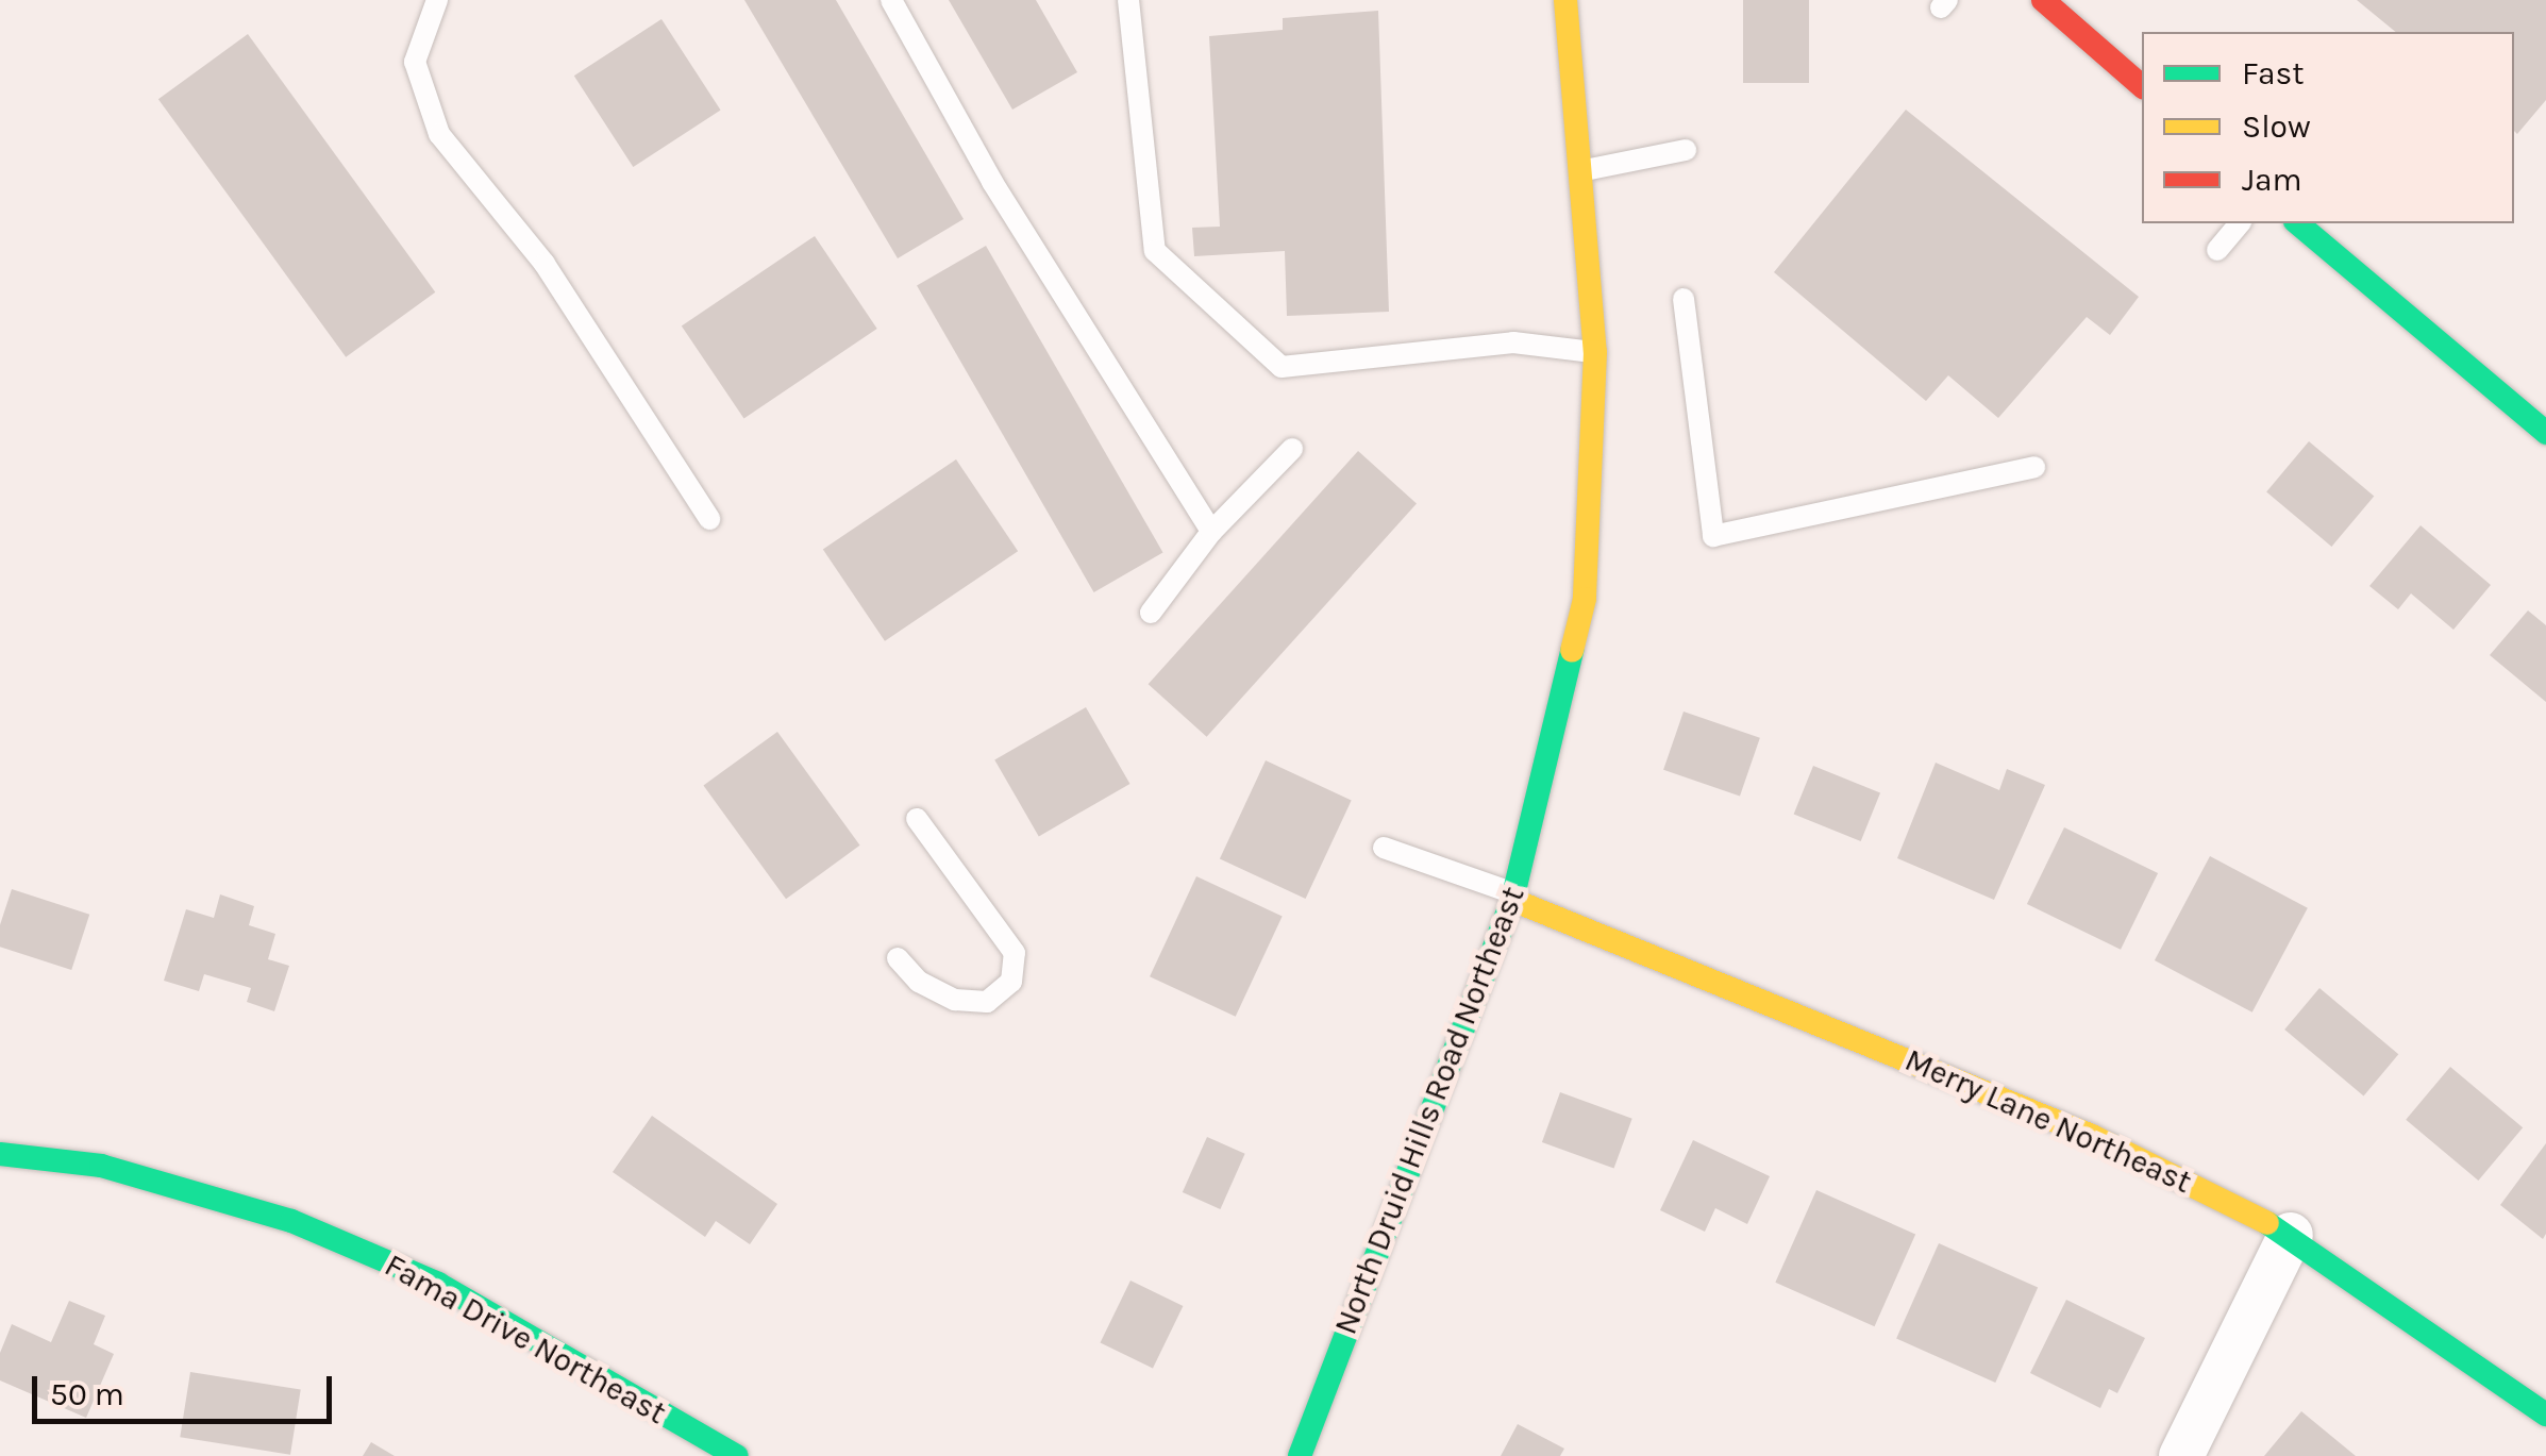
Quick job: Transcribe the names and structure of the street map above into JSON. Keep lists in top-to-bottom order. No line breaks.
{"streets":{"main road":["North Druid Hills Road Northeast","Merry Lane Northeast","Fama Drive Northeast"]},"crossings":[["North Druid Hills Road Northeast","Merry Lane Northeast"]],"legend":["Fast","Slow","Jam"],"scale_bar":"50 m"}
